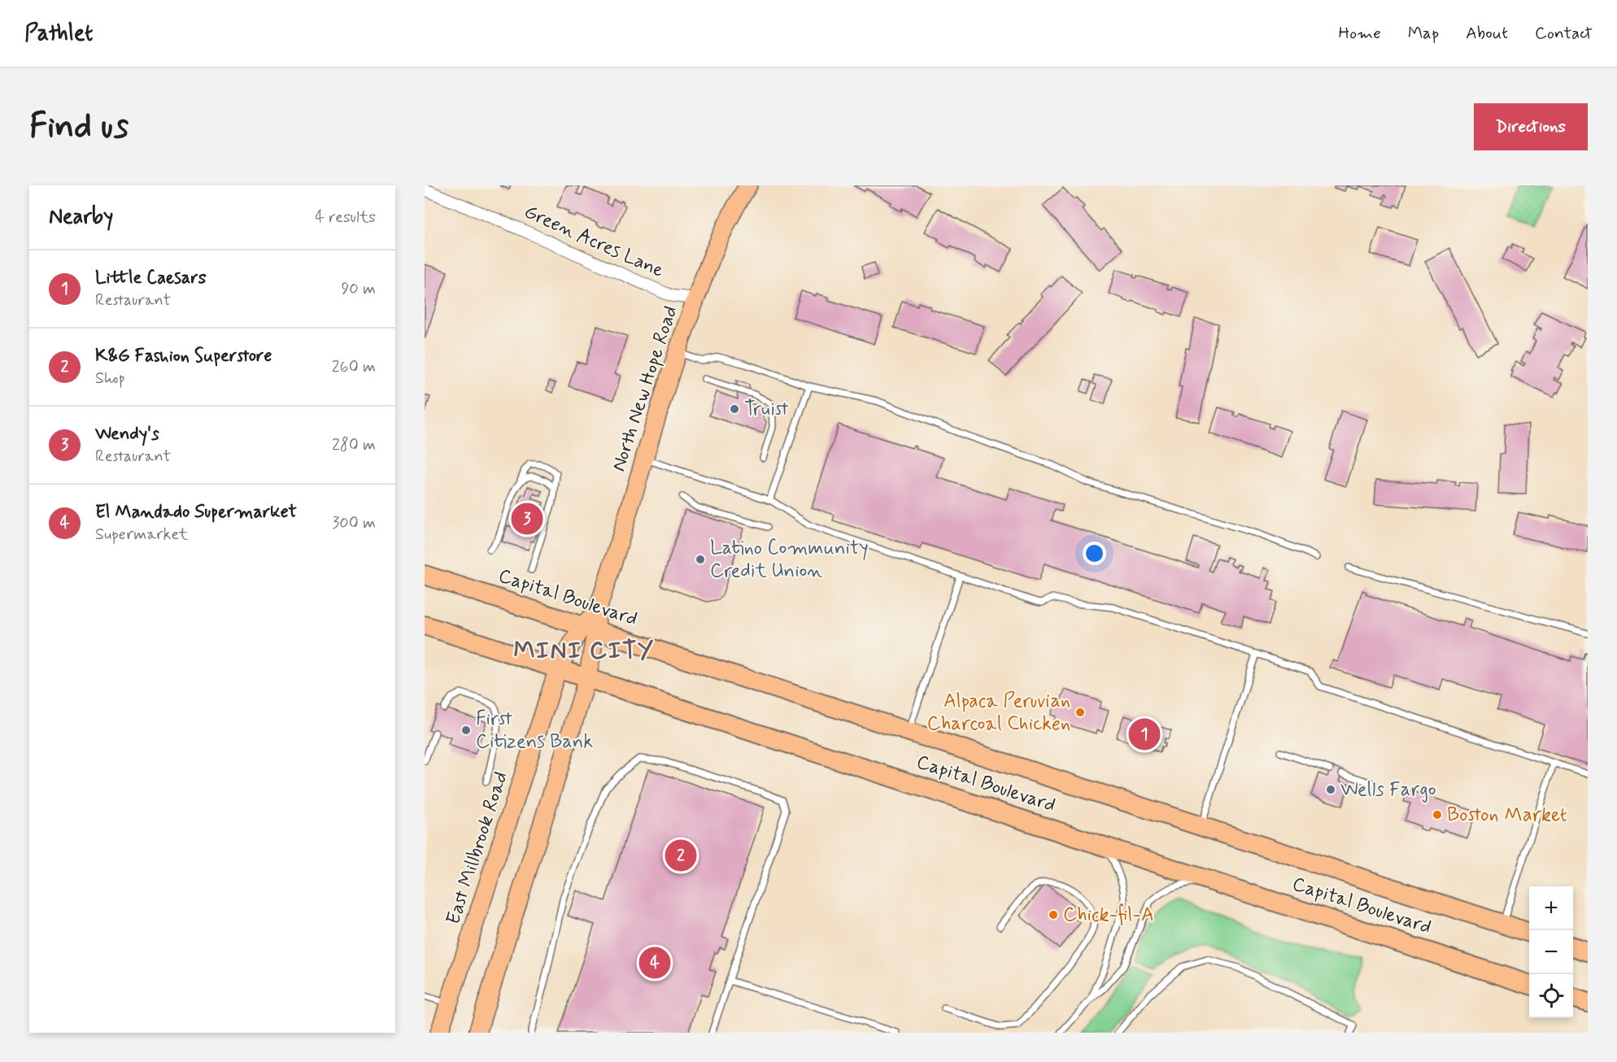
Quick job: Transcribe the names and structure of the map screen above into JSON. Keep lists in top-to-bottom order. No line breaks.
{"streets":{"highway":["Capital Boulevard"],"main road":["North New Hope Road","East Millbrook Road"],"street":["Green Acres Lane"]},"crossings":[["Green Acres Lane","North New Hope Road"],["North New Hope Road","Capital Boulevard"],["North New Hope Road","East Millbrook Road"],["Capital Boulevard","East Millbrook Road"]],"districts":["MINI CITY"],"places":["Truist","Latino Community Credit Union","Alpaca Peruvian Charcoal Chicken","First Citizens Bank","Wells Fargo","Boston Market","Chick-fil-A"],"page":{"header":"Pathlet","nav":["Home","Map","About","Contact"],"buttons":"Directions","title":"Find us","heading":["Nearby","4 results"],"list":[{"mark":"1","name":"Little Caesars","note":"Restaurant","value":"90 m"},{"mark":"2","name":"K&G Fashion Superstore","note":"Shop","value":"260 m"},{"mark":"3","name":"Wendy's","note":"Restaurant","value":"280 m"},{"mark":"4","name":"El Mandado Supermarket","note":"Supermarket","value":"300 m"}],"pins":["3","1","2","4"],"map_buttons":["+","−"]}}
